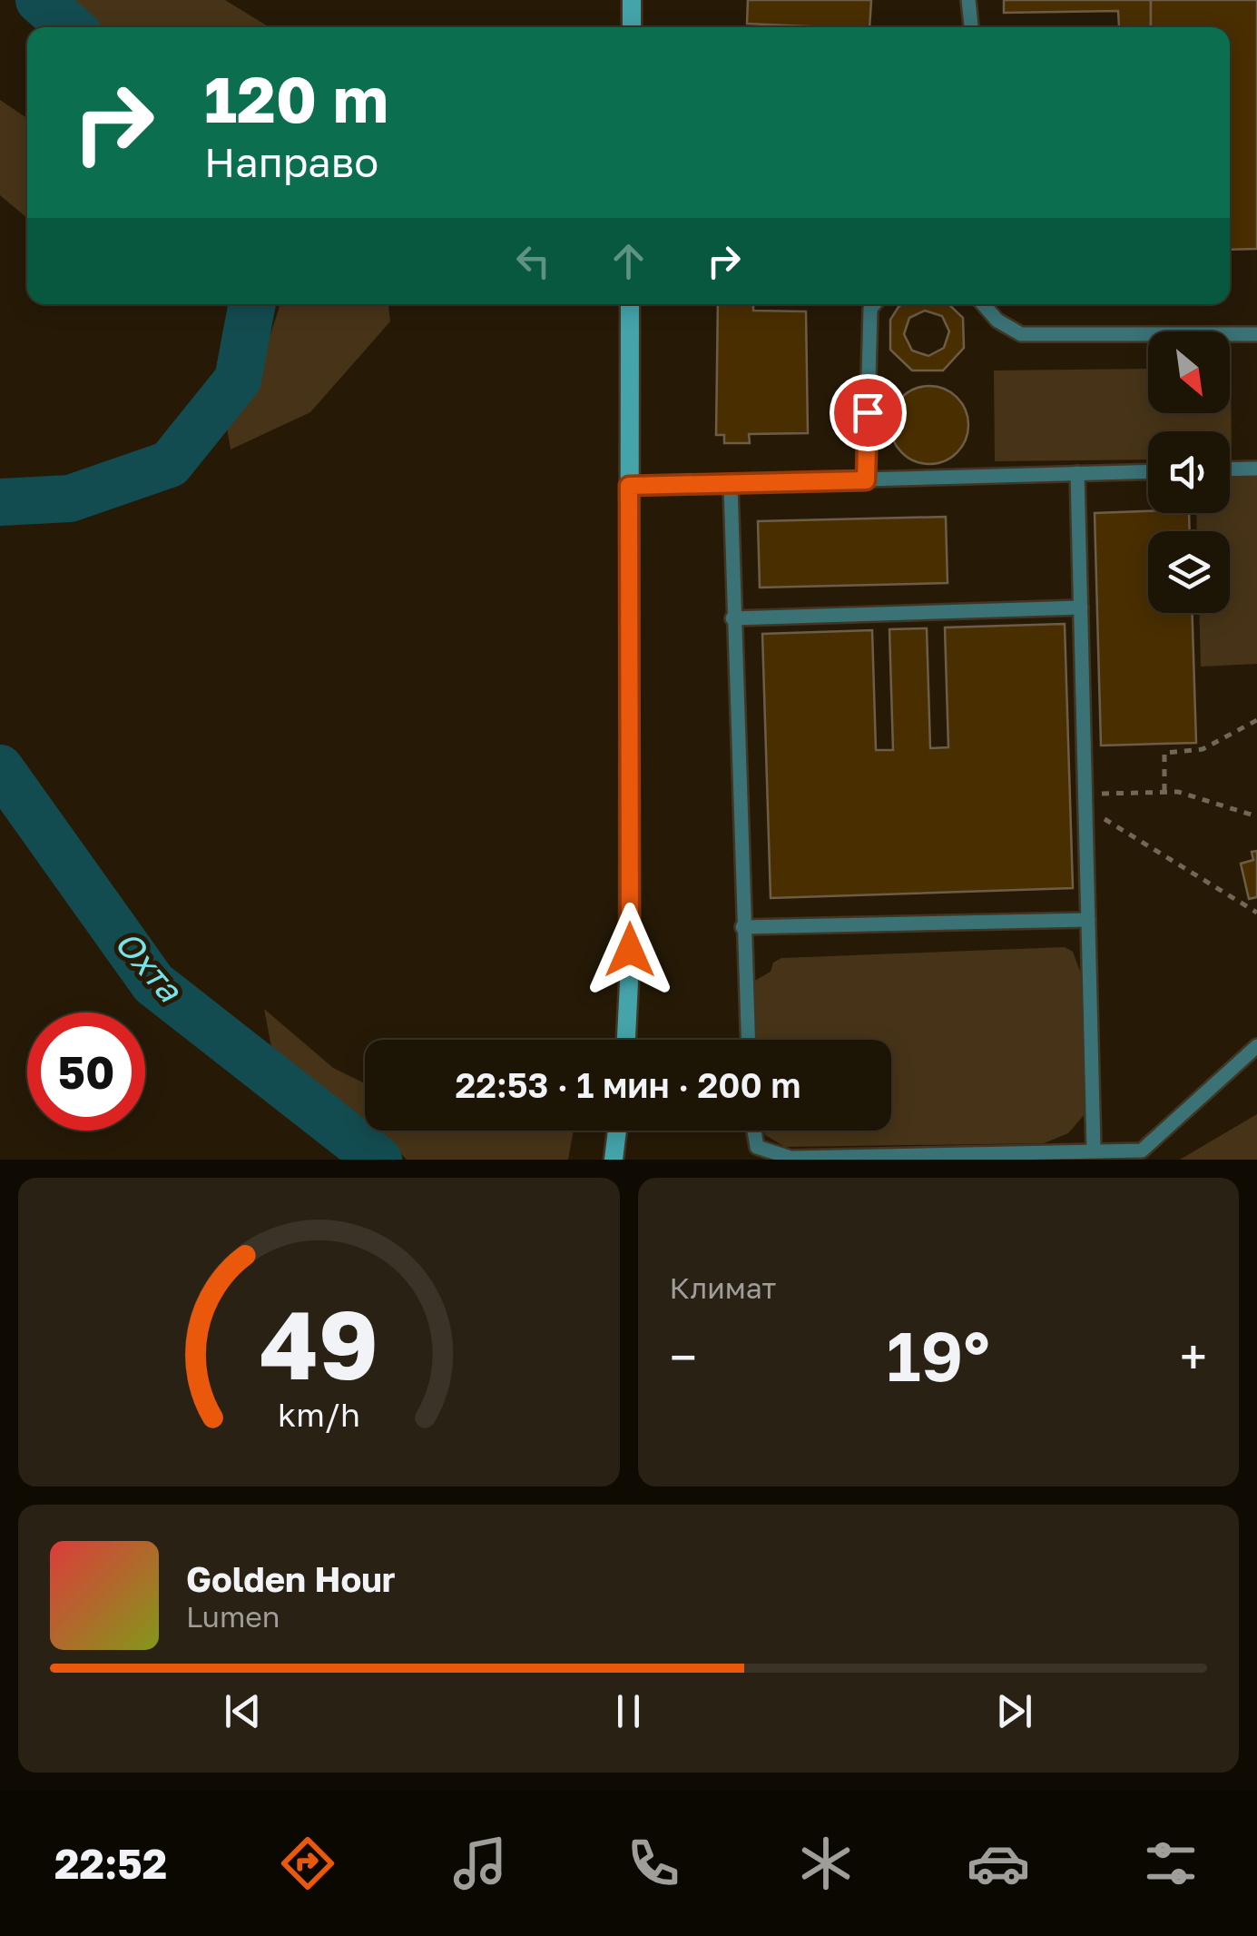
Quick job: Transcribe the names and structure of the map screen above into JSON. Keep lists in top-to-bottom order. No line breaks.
{"water":["Охта"],"north":"bottom right","page":{"turn":["120 m","Направо"],"limit":"50","trip":"22:53 · 1 мин · 200 m","tile":"Климат","heat":["−","19°","+"],"song":["Golden Hour","Lumen"],"tabs":"22:52","gauge":["49","km/h"]}}
